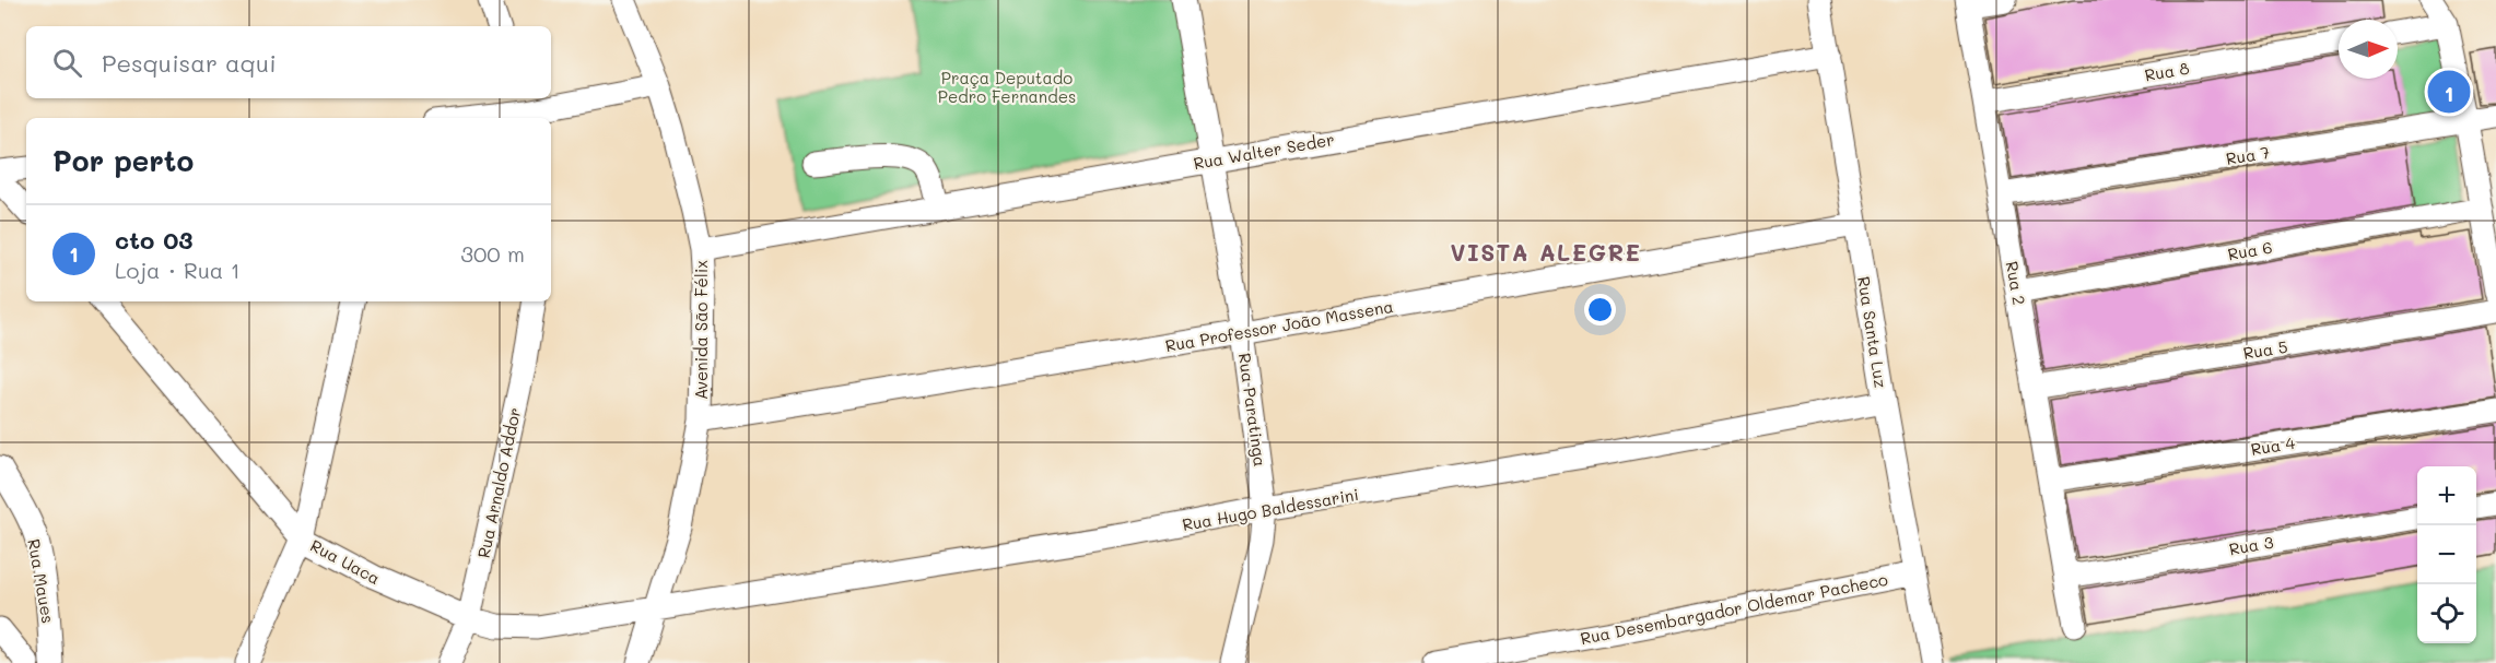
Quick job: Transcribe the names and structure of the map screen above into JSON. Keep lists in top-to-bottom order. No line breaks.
{"streets":{"street":["Rua 8","Rua Walter Seder","Rua 7","Rua 6","Rua 2","Rua Professor João Massena","Avenida São Félix","Rua Santa Luz","Rua 5","Rua Paratinga","Rua 4","Rua Arnaldo Addor","Rua Hugo Baldessarini","Rua 3","Rua Uaca","Rua Maues","Rua Desembargador Oldemar Pacheco"]},"crossings":[["Rua 8","Rua 2"],["Rua Walter Seder","Avenida São Félix"],["Rua Walter Seder","Rua Santa Luz"],["Rua Walter Seder","Rua Paratinga"],["Rua 7","Rua 2"],["Rua 6","Rua 2"],["Rua 2","Rua 5"],["Rua 2","Rua 4"],["Rua 2","Rua 3"],["Rua Professor João Massena","Avenida São Félix"],["Rua Professor João Massena","Rua Santa Luz"],["Rua Professor João Massena","Rua Paratinga"],["Avenida São Félix","Rua Hugo Baldessarini"],["Avenida São Félix","Rua Uaca"],["Rua Santa Luz","Rua Hugo Baldessarini"],["Rua Santa Luz","Rua Desembargador Oldemar Pacheco"],["Rua Paratinga","Rua Hugo Baldessarini"],["Rua Arnaldo Addor","Rua Uaca"],["Rua Hugo Baldessarini","Rua Uaca"]],"districts":["VISTA ALEGRE"],"parks":["Praça Deputado Pedro Fernandes"],"north":"right","page":{"search":"Pesquisar aqui","pins":"1","heading":"Por perto","list":[{"mark":"1","name":"cto 03","note":"Loja · Rua 1","value":"300 m"}],"map_buttons":["+","−"]}}
